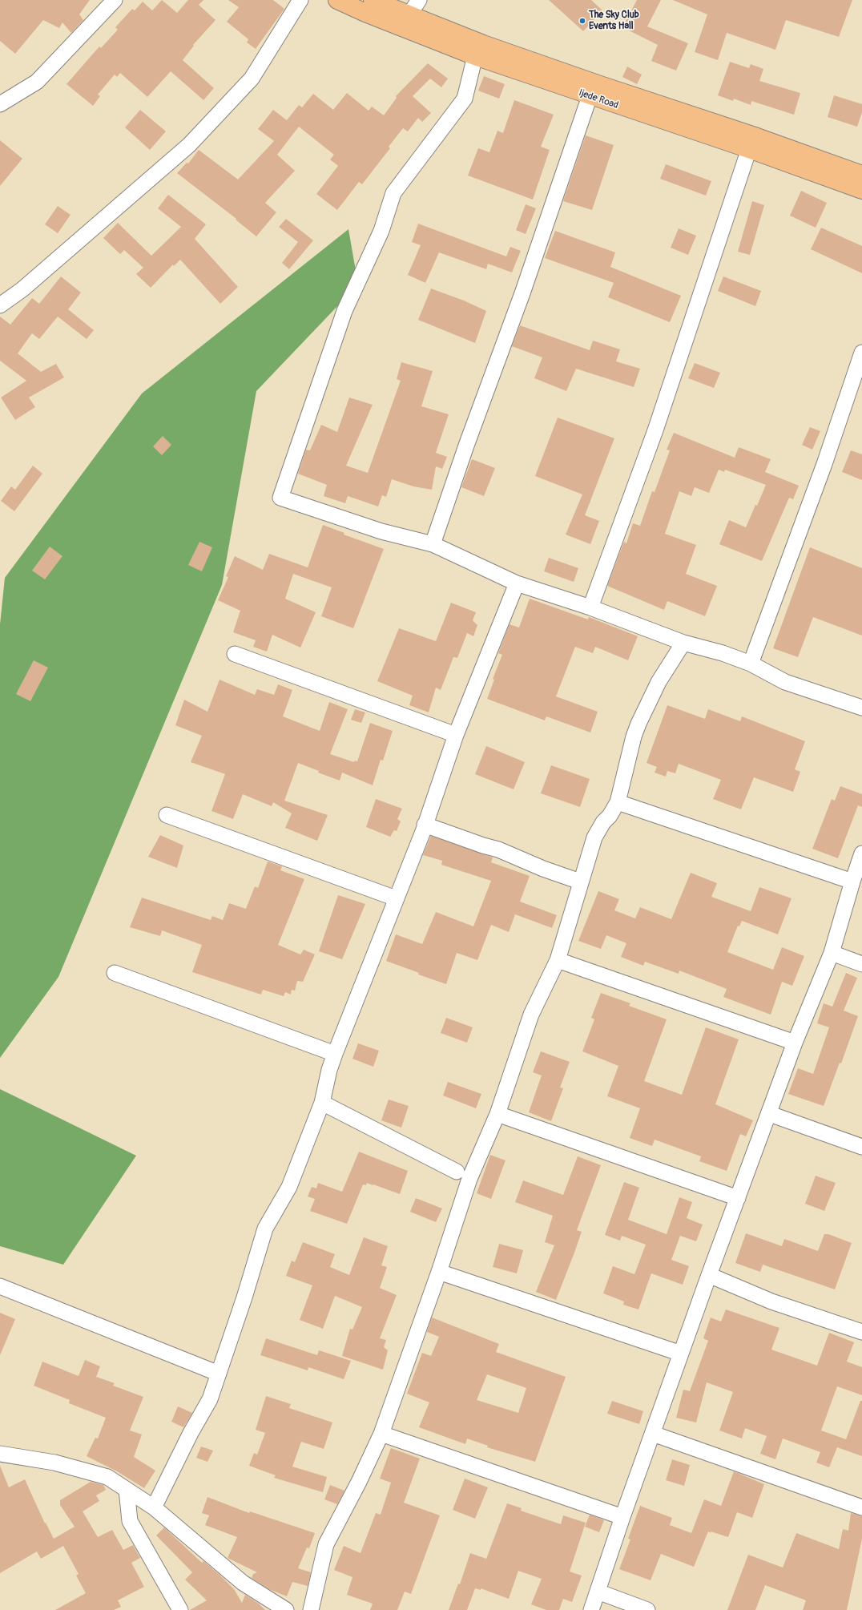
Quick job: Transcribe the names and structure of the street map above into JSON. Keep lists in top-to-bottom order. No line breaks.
{"streets":{"main road":["Ijede Road"]},"places":["The Sky Club Events Hall"]}
